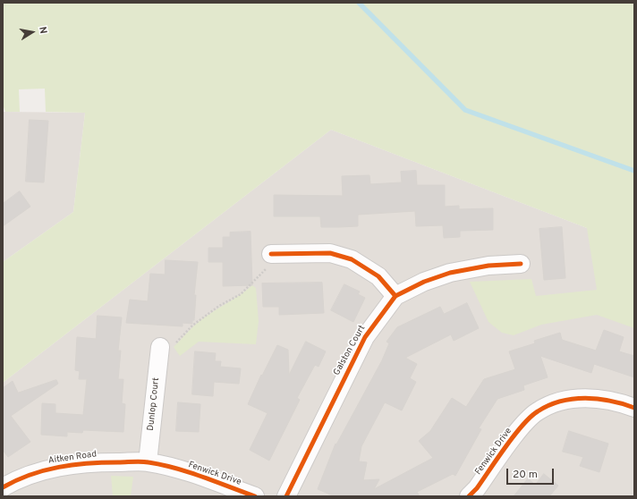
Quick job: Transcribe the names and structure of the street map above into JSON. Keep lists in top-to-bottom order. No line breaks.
{"streets":{"street":["Galston Court","Dunlop Court","Fenwick Drive","Aitken Road"]},"crossings":[["Dunlop Court","Fenwick Drive"],["Dunlop Court","Aitken Road"],["Fenwick Drive","Aitken Road"]],"scale_bar":"20 m","north":"right"}
